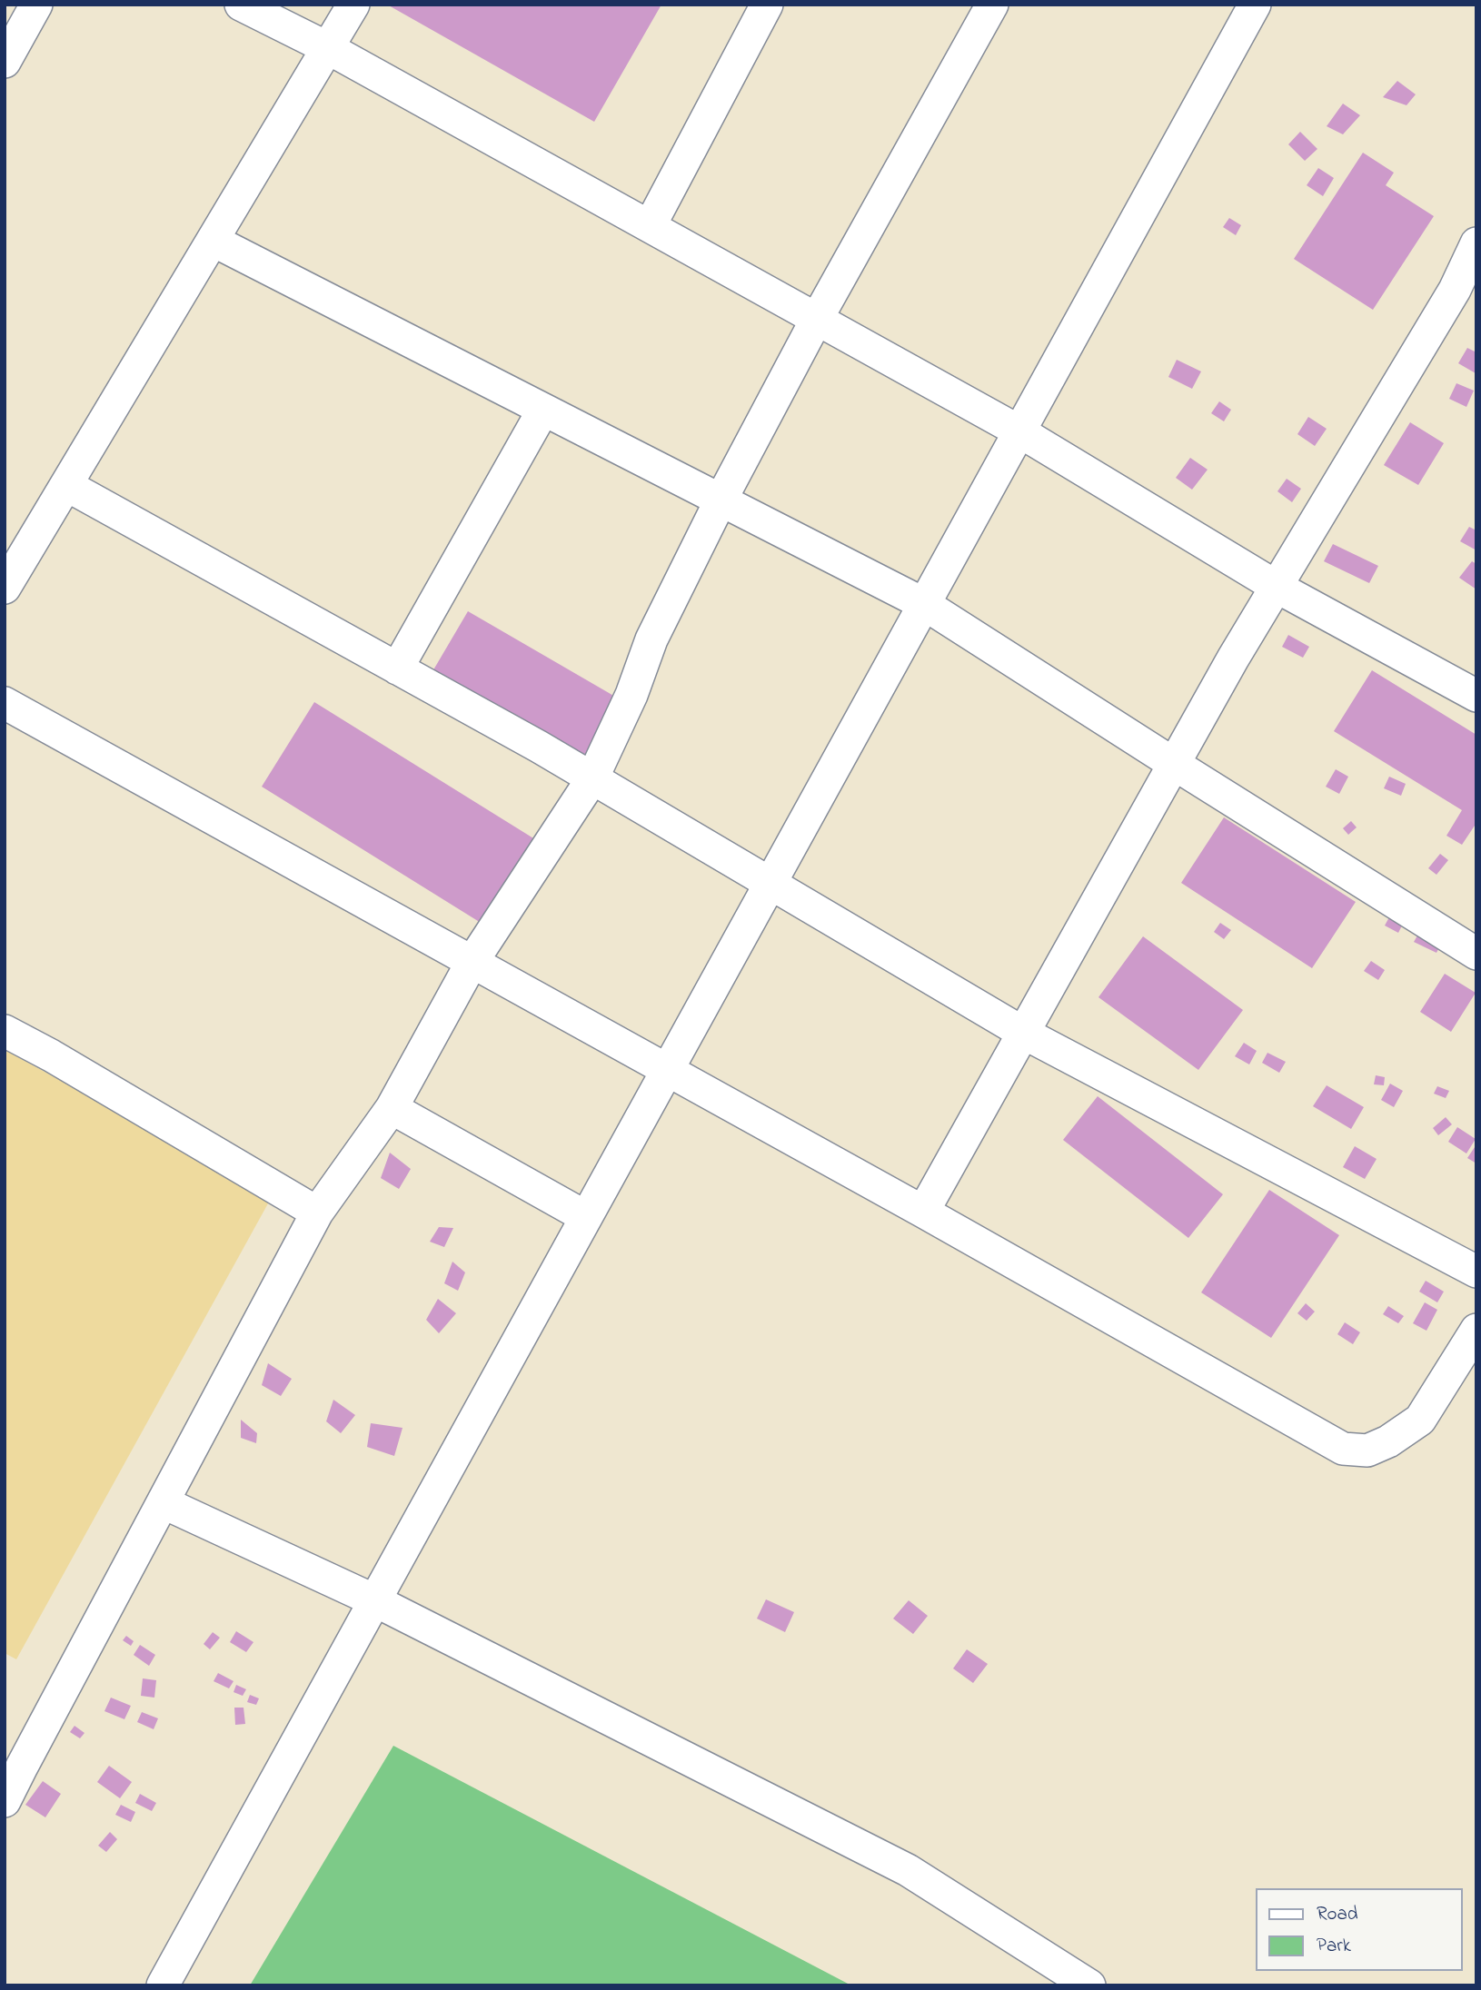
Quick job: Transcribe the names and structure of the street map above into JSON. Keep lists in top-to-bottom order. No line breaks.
{"legend":["Road","Park"]}
